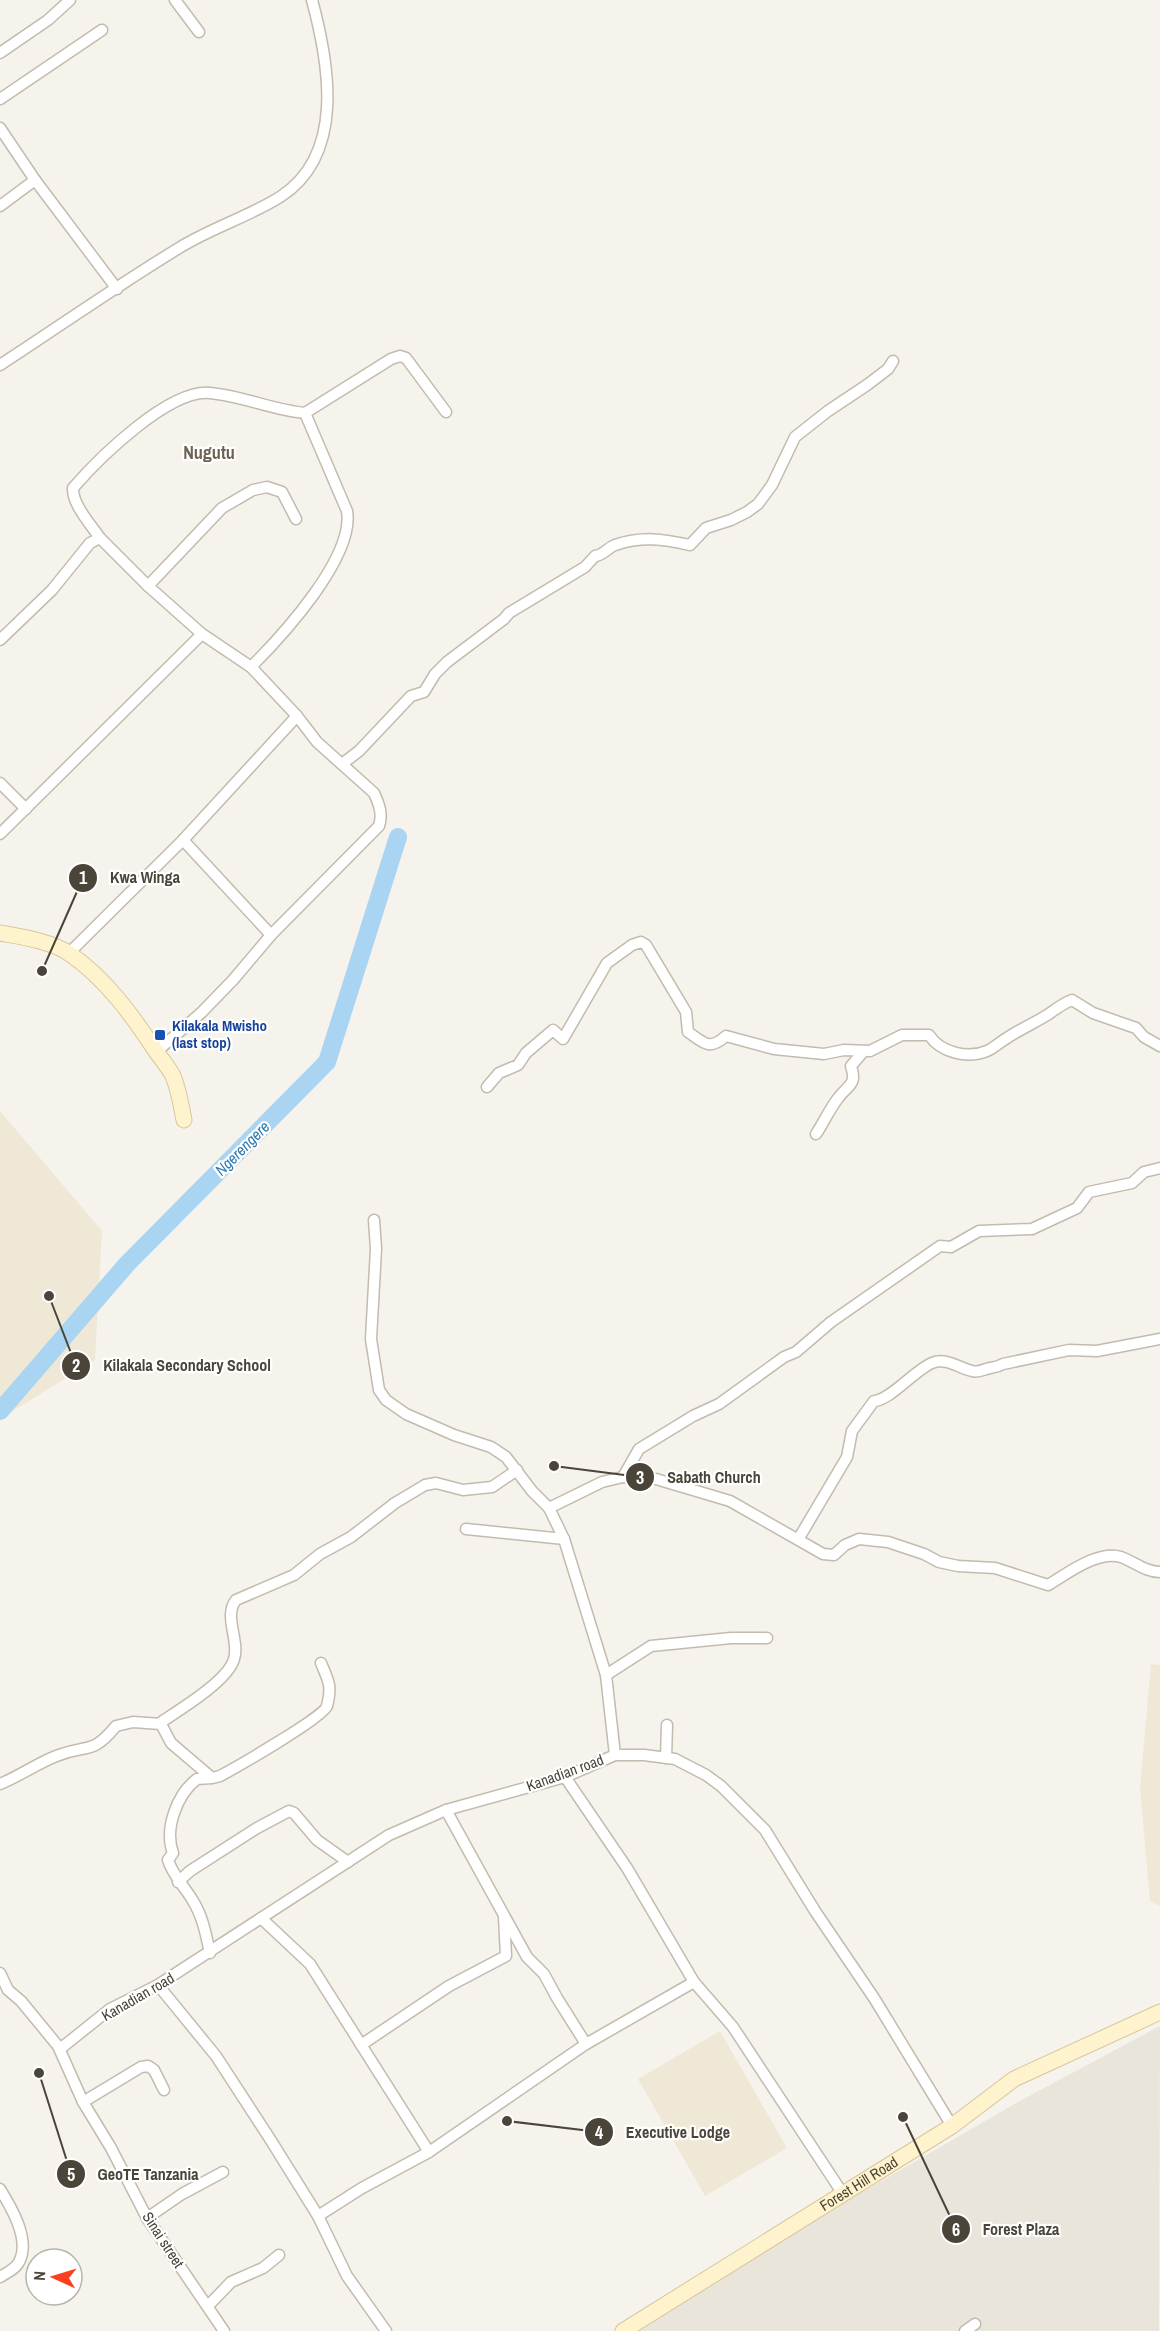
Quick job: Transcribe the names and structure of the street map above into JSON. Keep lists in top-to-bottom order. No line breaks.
{"streets":{"street":["Kanadian road","Forest Hill Road","Sinai street"]},"crossings":[["Kanadian road","Forest Hill Road"],["Kanadian road","Sinai street"]],"districts":["Nugutu"],"water":["Ngerengere"],"places":{"other":["Kwa Winga","Kilakala Secondary School","Sabath Church","GeoTE Tanzania","Forest Plaza","Executive Lodge"],"transit":["Kilakala Mwisho (last stop)"]},"north":"left"}
